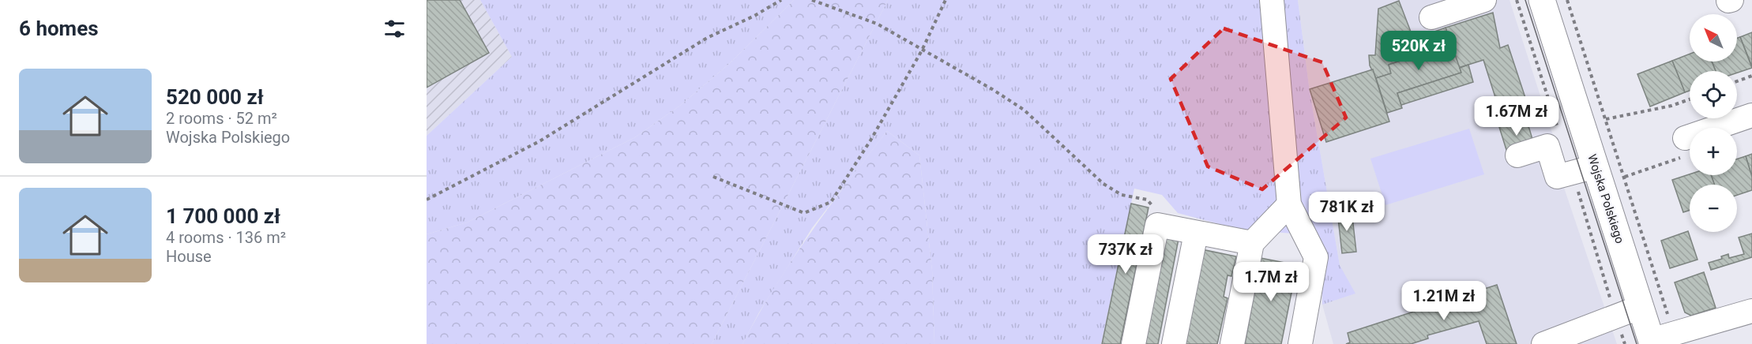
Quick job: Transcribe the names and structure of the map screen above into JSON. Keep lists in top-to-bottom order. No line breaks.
{"streets":{"main road":["Wojska Polskiego"]},"north":"top left","page":{"heading":"6 homes","map_buttons":["+","−"],"price":["520K zł","1.67M zł","781K zł","737K zł","1.7M zł","1.21M zł"],"list":[{"name":"520 000 zł","note":"2 rooms · 52 m² · Wojska Polskiego"},{"name":"1 700 000 zł","note":"4 rooms · 136 m² · House"}]}}
